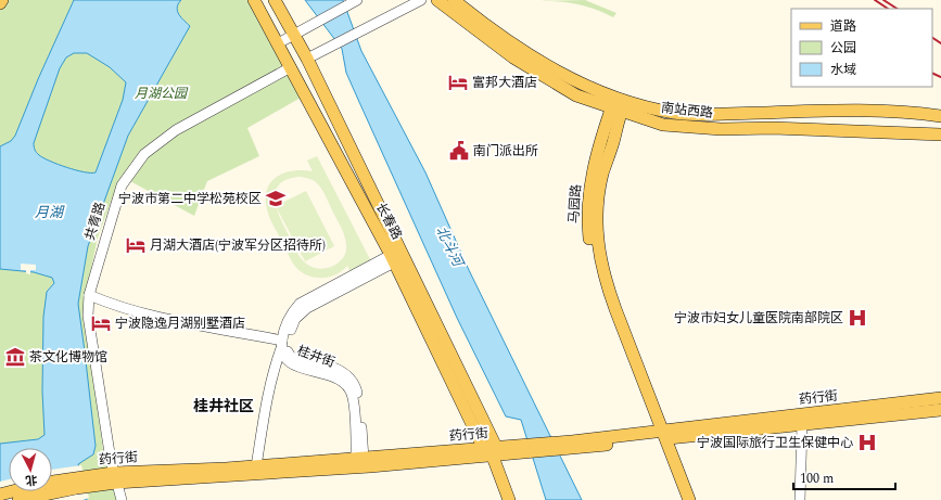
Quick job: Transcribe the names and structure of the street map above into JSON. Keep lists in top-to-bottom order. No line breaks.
{"streets":{"main road":["南站西路","马园路","长春路","药行街"],"street":["共青路","桂井街"]},"crossings":[["南站西路","马园路"],["马园路","药行街"],["共青路","长春路"],["共青路","药行街"],["长春路","桂井街"],["长春路","药行街"],["桂井街","药行街"]],"districts":["桂井社区"],"water":["月湖","北斗河"],"parks":["月湖公园"],"places":{"hotel":["富邦大酒店","月湖大酒店(宁波军分区招待所)","宁波隐逸月湖别墅酒店"],"public building":["南门派出所"],"school or university":["宁波市第二中学松苑校区"],"hospital":["宁波市妇女儿童医院南部院区","宁波国际旅行卫生保健中心"],"museum":["茶文化博物馆"]},"legend":["道路","公园","水域"],"scale_bar":"100 m","north":"bottom"}
